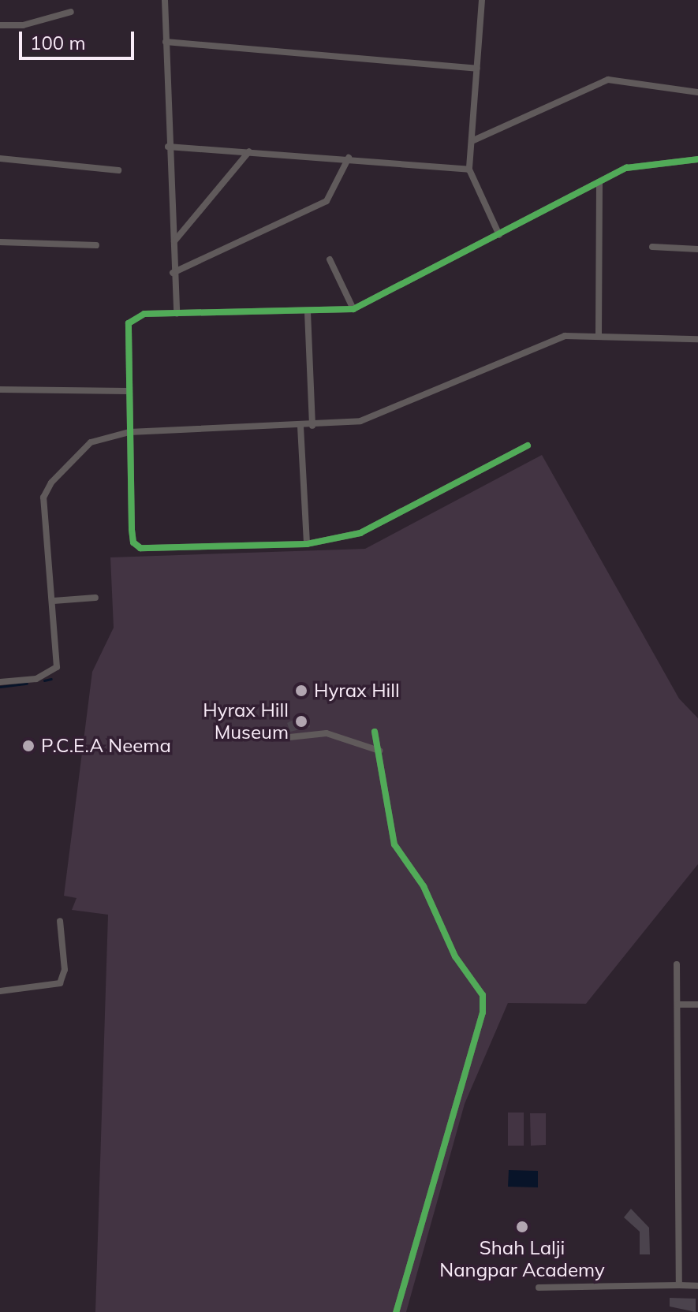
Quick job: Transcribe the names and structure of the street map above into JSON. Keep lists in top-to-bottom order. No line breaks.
{"places":["Hyrax Hill","Hyrax Hill Museum","P.C.E.A Neema","Shah Lalji Nangpar Academy"],"scale_bar":"100 m"}
